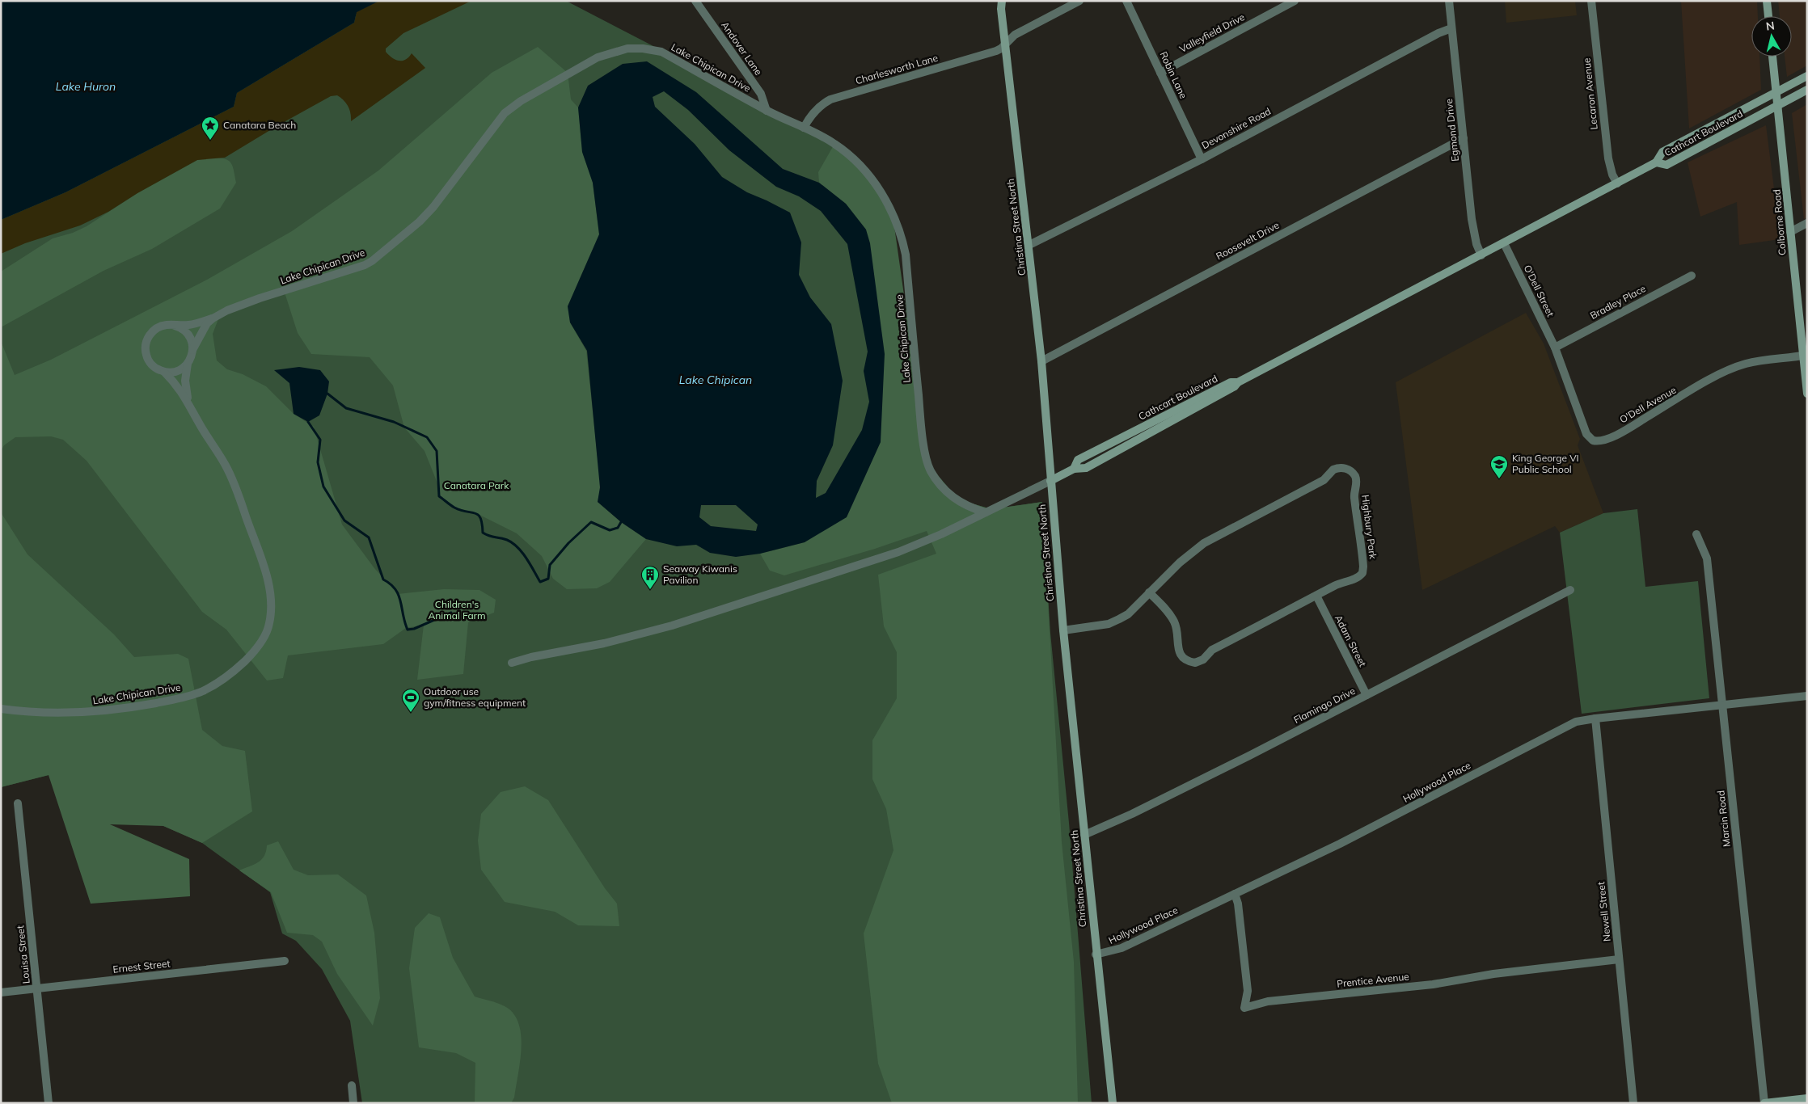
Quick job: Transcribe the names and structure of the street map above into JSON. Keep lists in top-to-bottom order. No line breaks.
{"streets":{"main road":["Cathcart Boulevard","Colborne Road","Christina Street North"],"street":["Valleyfield Drive","Andover Lane","Lake Chipican Drive","Charlesworth Lane","Robin Lane","Lecaron Avenue","Devonshire Road","Egmond Drive","Roosevelt Drive","O'Dell Street","Bradley Place","O'Dell Avenue","Highbury Park","Adam Street","Flamingo Drive","Hollywood Place","Marcin Road","Newell Street","Louisa Street","Ernest Street","Prentice Avenue"]},"crossings":[["Valleyfield Drive","Robin Lane"],["Andover Lane","Lake Chipican Drive"],["Lake Chipican Drive","Charlesworth Lane"],["Charlesworth Lane","Christina Street North"],["Robin Lane","Devonshire Road"],["Lecaron Avenue","Cathcart Boulevard"],["Devonshire Road","Egmond Drive"],["Devonshire Road","Christina Street North"],["Egmond Drive","Cathcart Boulevard"],["Egmond Drive","Roosevelt Drive"],["Cathcart Boulevard","Colborne Road"],["Cathcart Boulevard","Christina Street North"],["Cathcart Boulevard","O'Dell Street"],["Colborne Road","O'Dell Avenue"],["Christina Street North","Roosevelt Drive"],["Christina Street North","Highbury Park"],["Christina Street North","Flamingo Drive"],["Christina Street North","Hollywood Place"],["O'Dell Street","Bradley Place"],["O'Dell Street","O'Dell Avenue"],["Bradley Place","O'Dell Avenue"],["Highbury Park","Adam Street"],["Adam Street","Flamingo Drive"],["Hollywood Place","Marcin Road"],["Hollywood Place","Newell Street"],["Hollywood Place","Prentice Avenue"],["Newell Street","Prentice Avenue"],["Louisa Street","Ernest Street"]],"water":["Lake Huron","Lake Chipican"],"parks":["Canatara Park","Children's Animal Farm"],"places":{"place":["Canatara Beach"],"school or university":["King George VI Public School"],"building":["Seaway Kiwanis Pavilion"],"sports":["Outdoor use gym/fitness equipment"]},"north":"top"}
